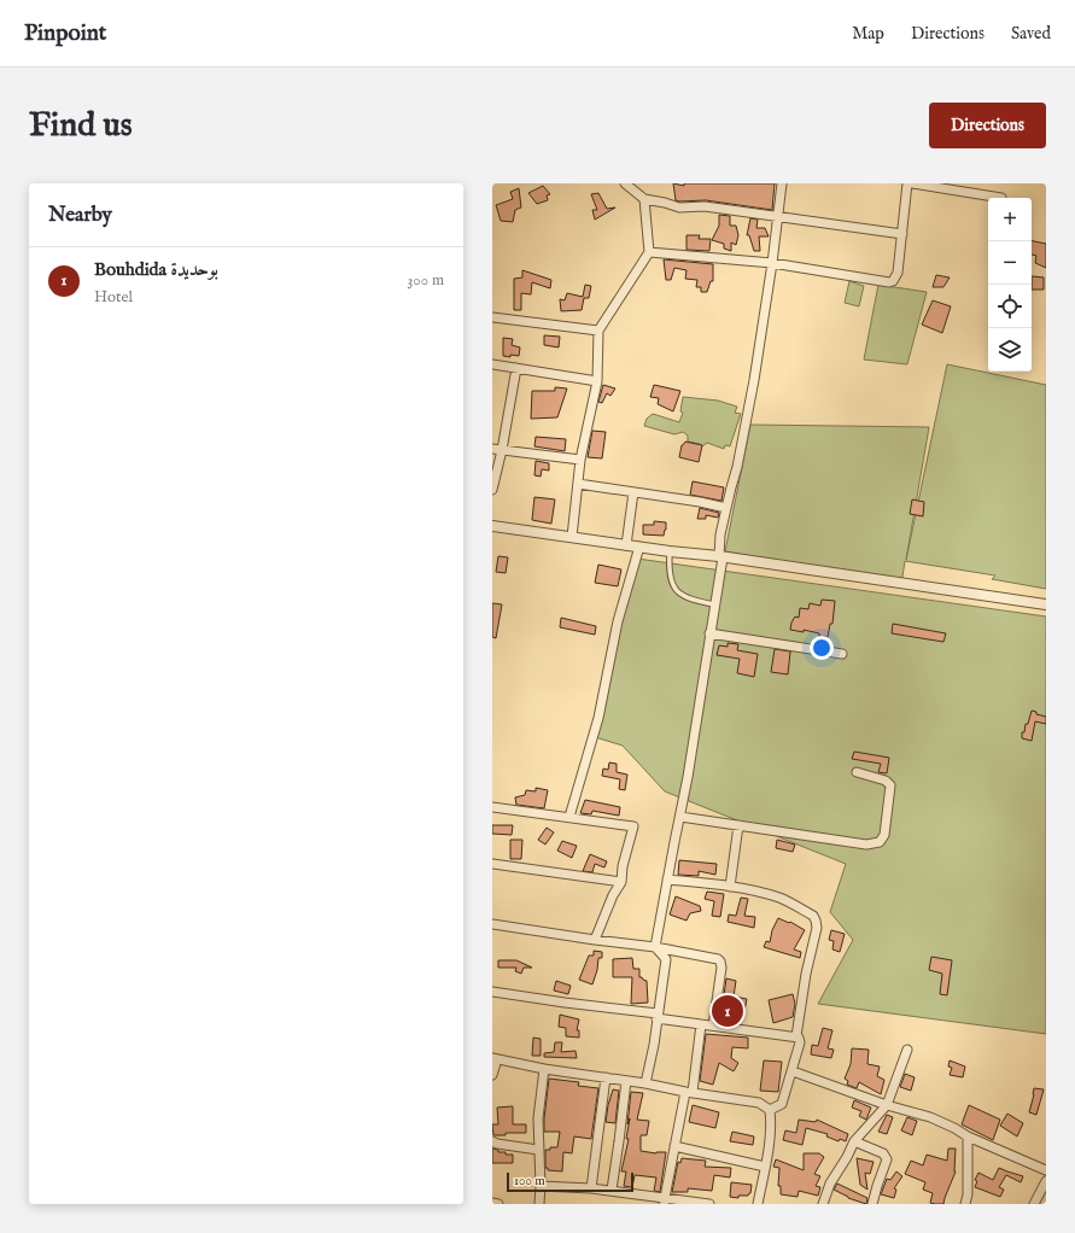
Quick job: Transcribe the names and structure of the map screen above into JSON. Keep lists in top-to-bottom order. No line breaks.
{"scale_bar":"100 m","page":{"header":"Pinpoint","nav":["Map","Directions","Saved"],"buttons":"Directions","title":"Find us","heading":"Nearby","map_buttons":["+","−"],"list":[{"mark":"1","name":"Bouhdida بوحديدة","note":"Hotel","value":"300 m"}],"pins":"1","scale":"100 m"}}
